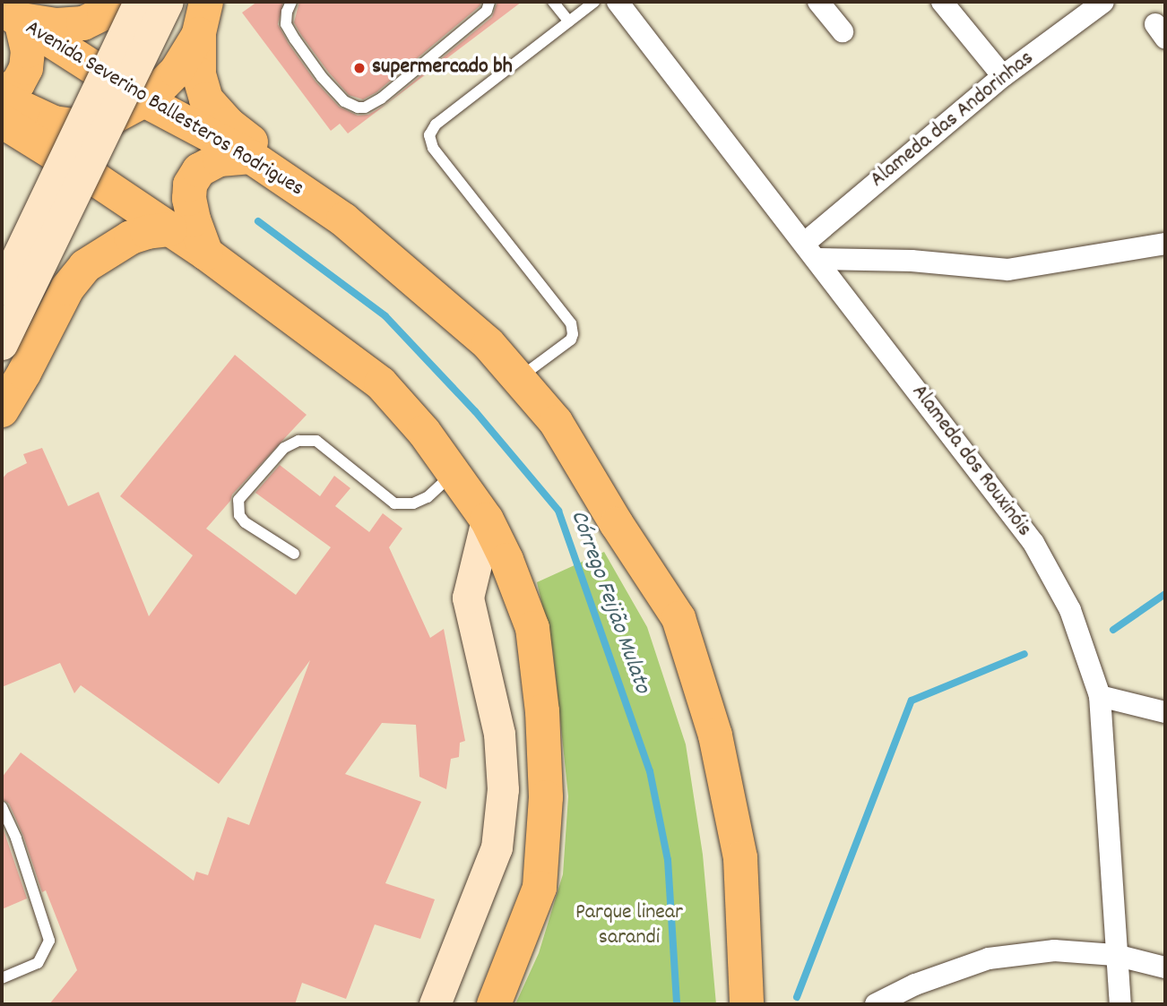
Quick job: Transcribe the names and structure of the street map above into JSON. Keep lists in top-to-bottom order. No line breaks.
{"streets":{"main road":["Avenida Severino Ballesteros Rodrigues"],"street":["Alameda das Andorinhas","Alameda dos Rouxinóis"]},"crossings":[["Alameda das Andorinhas","Alameda dos Rouxinóis"]],"water":["Córrego Feijão Mulato"],"parks":["Parque linear sarandi"],"places":["supermercado bh"]}
